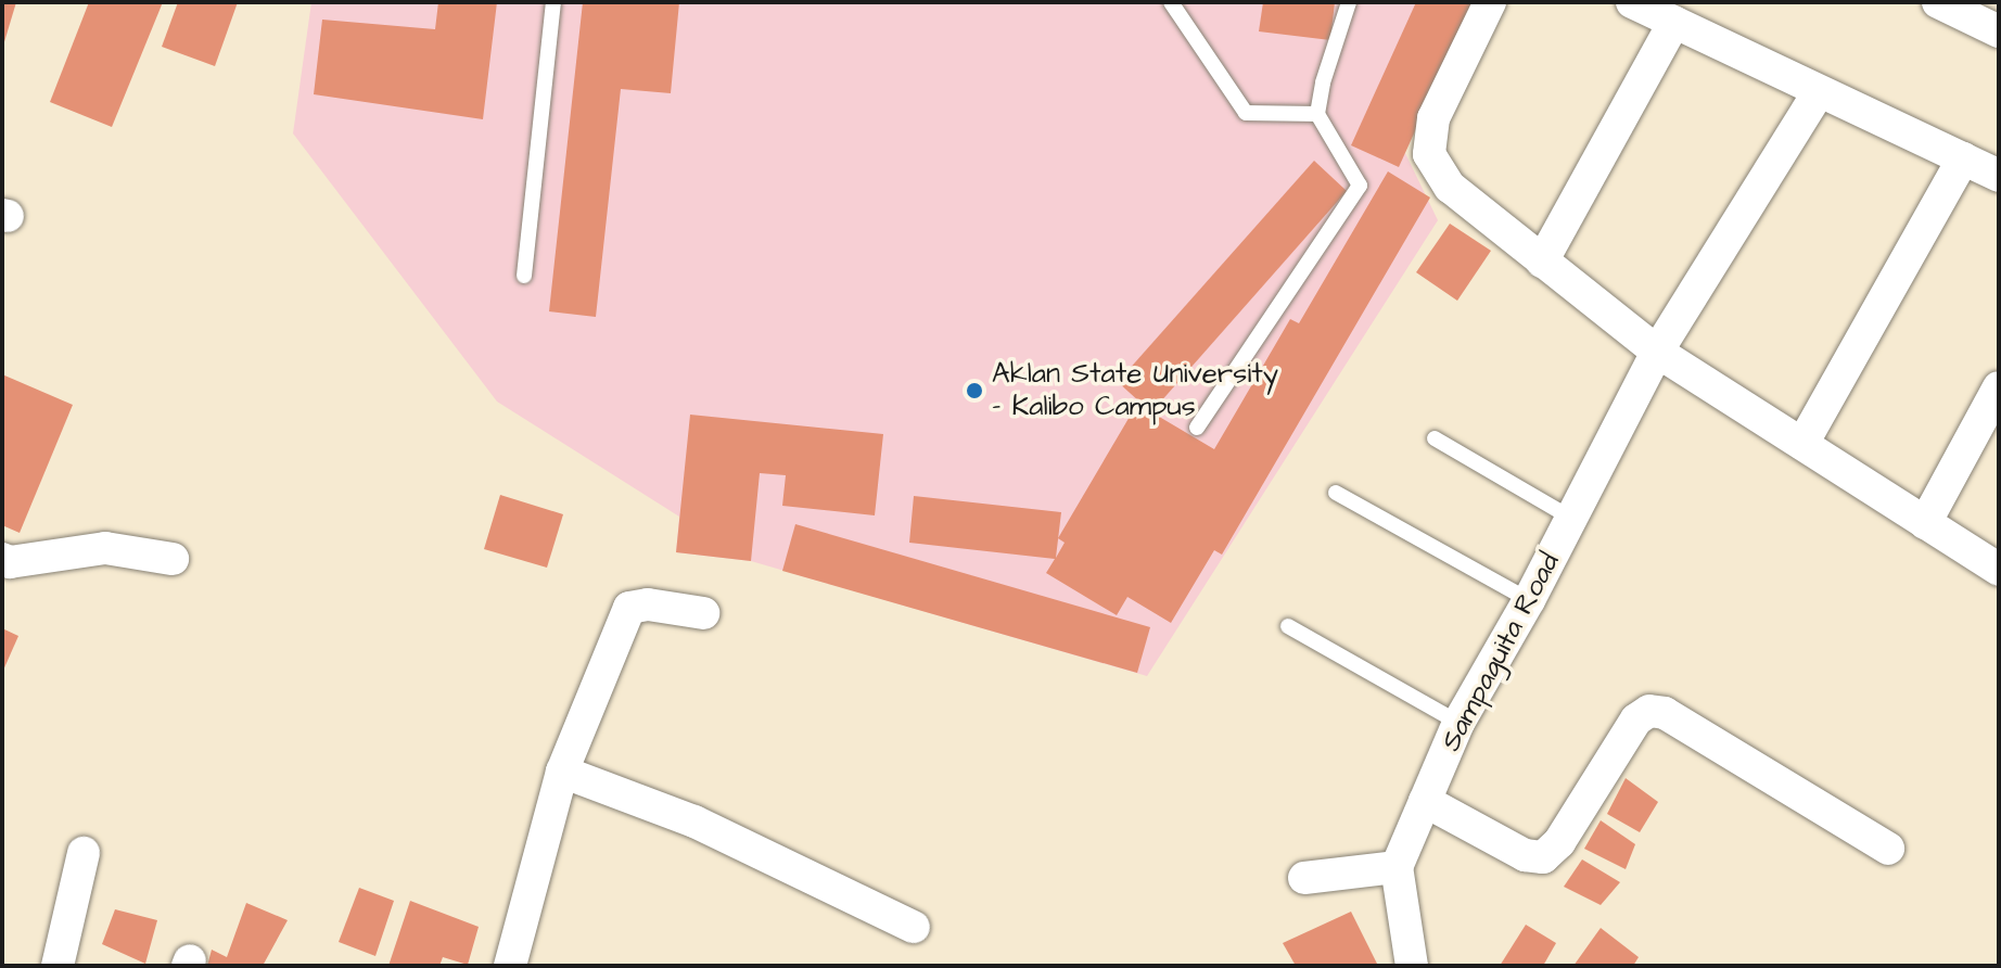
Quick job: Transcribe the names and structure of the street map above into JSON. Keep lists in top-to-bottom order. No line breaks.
{"streets":{"street":["Sampaguita Road"]},"places":["Aklan State University - Kalibo Campus"]}
